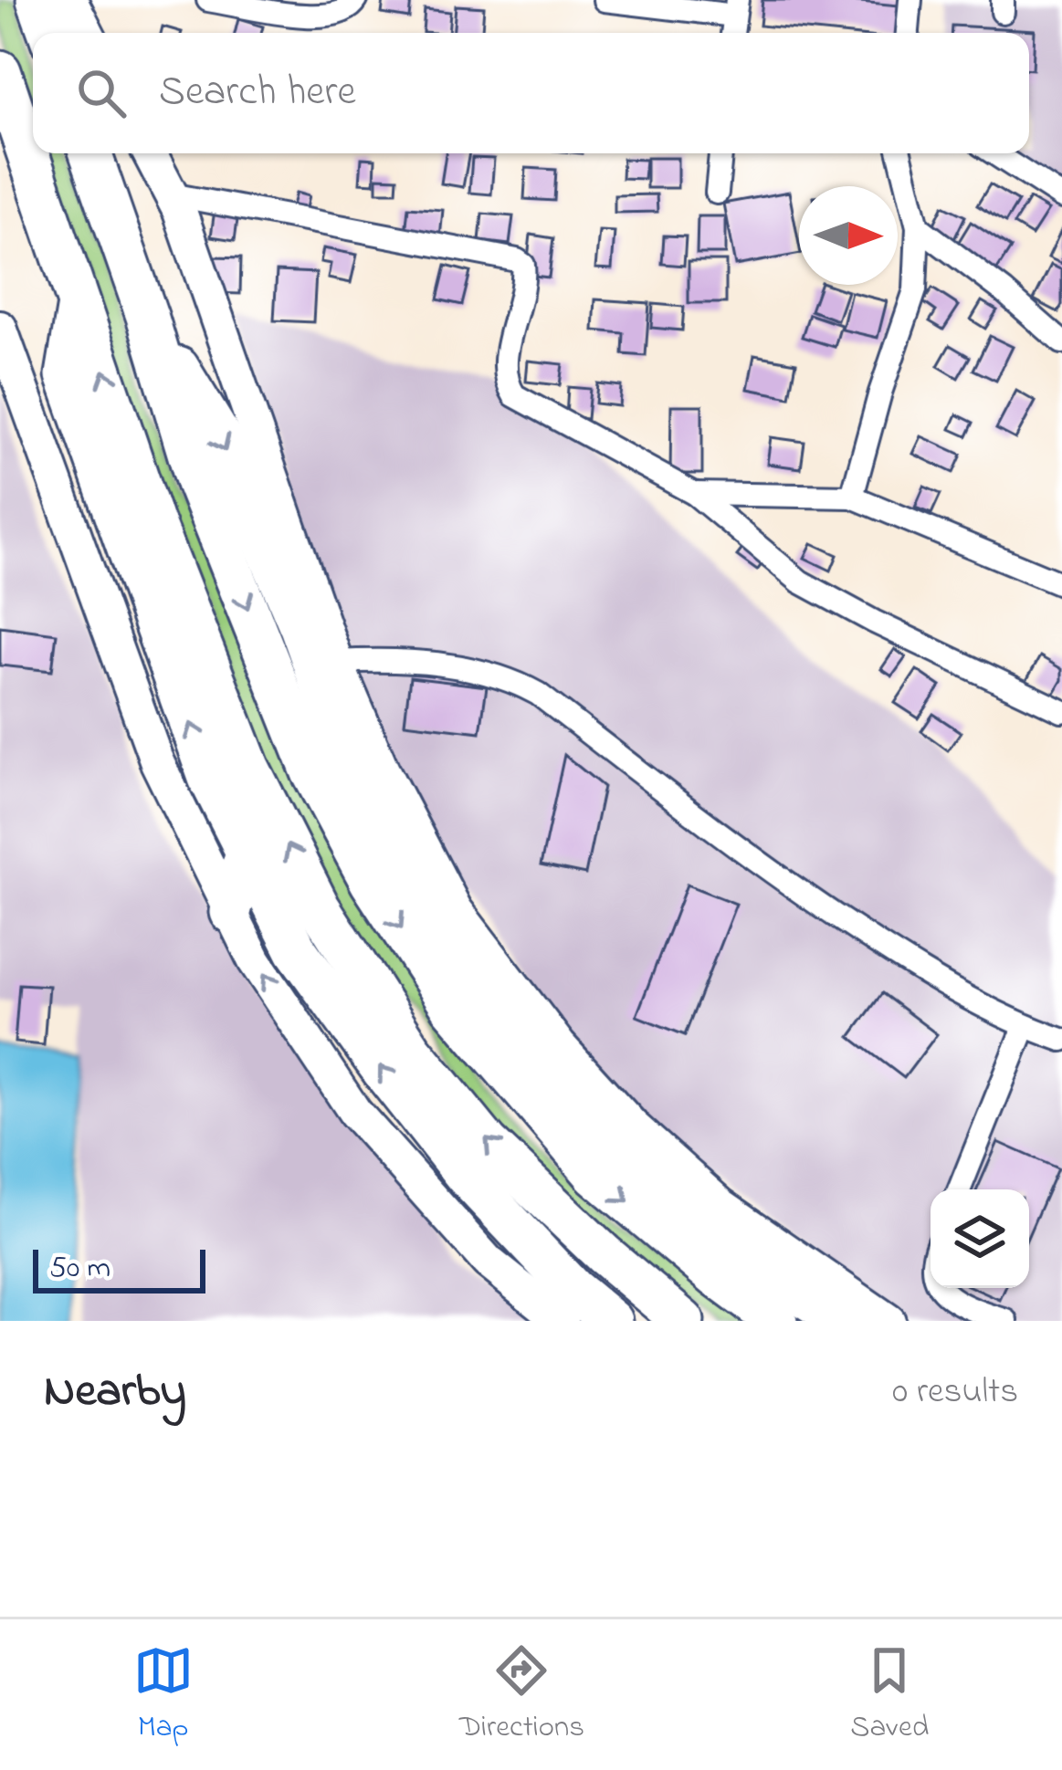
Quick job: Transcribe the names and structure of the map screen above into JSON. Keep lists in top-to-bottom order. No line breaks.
{"scale_bar":"50 m","north":"right","page":{"search":"Search here","scale":"50 m","heading":["Nearby","0 results"],"nav":["Map","Directions","Saved"]}}
